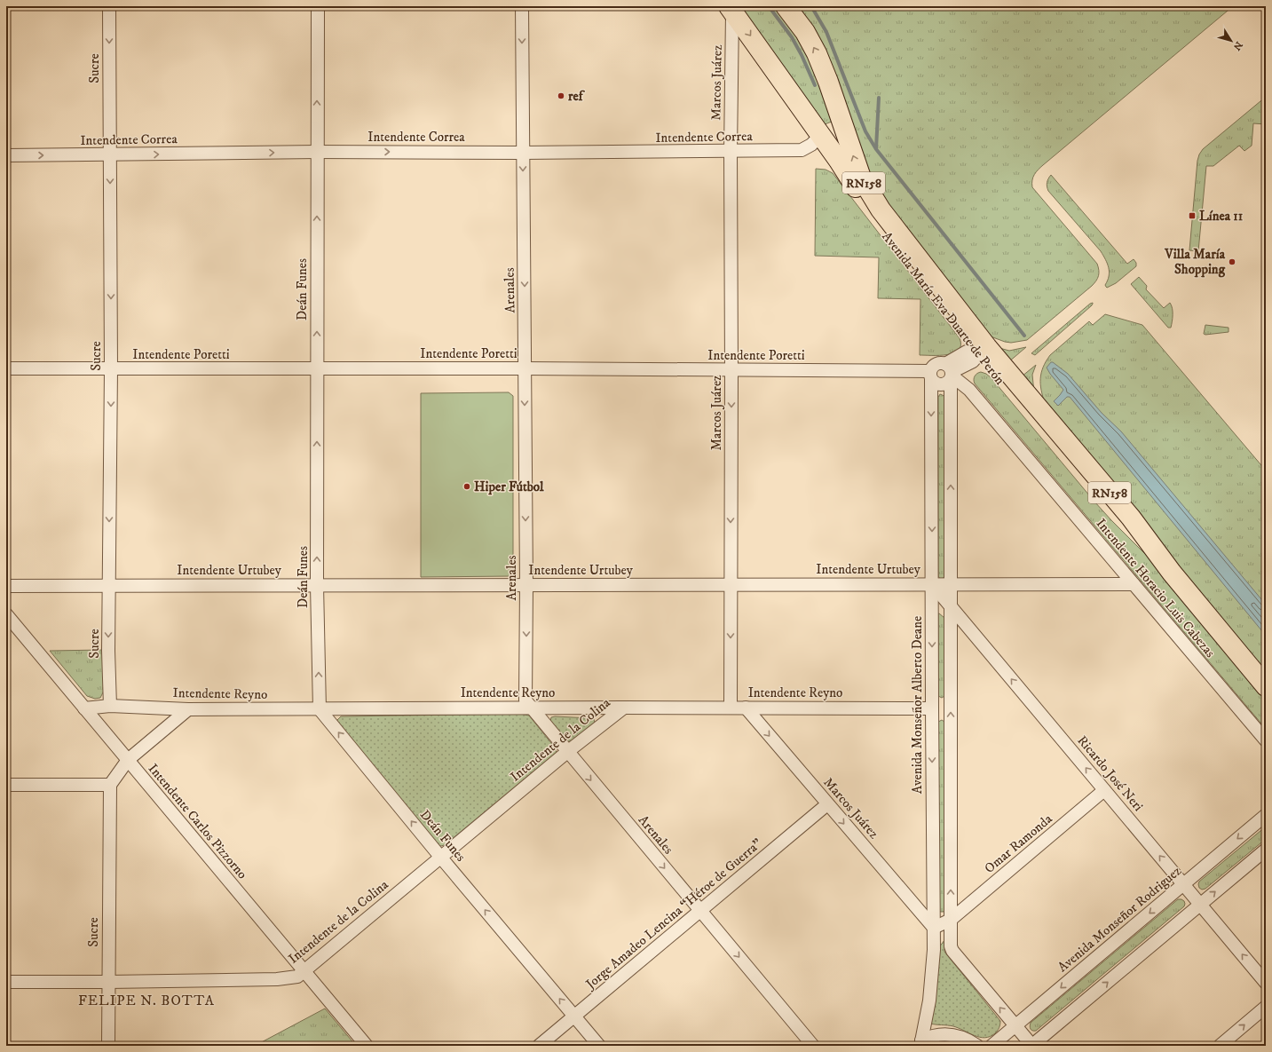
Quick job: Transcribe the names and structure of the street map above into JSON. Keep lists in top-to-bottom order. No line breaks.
{"streets":{"highway":["RN158","Avenida María Eva Duarte de Perón"],"street":["Sucre","Marcos Juárez","Intendente Correa","Deán Funes","Arenales","Intendente Poretti","Intendente Urtubey","Intendente Horacio Luis Cabezas","Intendente Reyno","Avenida Monseñor Alberto Deane","Intendente de la Colina","Ricardo José Neri","Intendente Carlos Pizzorno","Omar Ramonda","Jorge Amadeo Lencina “Héroe de Guerra”","Avenida Monseñor Rodriguez"]},"crossings":[["Sucre","Intendente Correa"],["Sucre","Intendente Poretti"],["Sucre","Intendente Urtubey"],["Sucre","Intendente Reyno"],["Sucre","Intendente de la Colina"],["Marcos Juárez","Intendente Correa"],["Marcos Juárez","Avenida María Eva Duarte de Perón"],["Marcos Juárez","Intendente Poretti"],["Marcos Juárez","Intendente Urtubey"],["Marcos Juárez","Intendente Reyno"],["Marcos Juárez","Avenida Monseñor Alberto Deane"],["Marcos Juárez","Omar Ramonda"],["Marcos Juárez","Jorge Amadeo Lencina “Héroe de Guerra”"],["Intendente Correa","Deán Funes"],["Intendente Correa","Arenales"],["Intendente Correa","Avenida María Eva Duarte de Perón"],["Deán Funes","Intendente Poretti"],["Deán Funes","Intendente Urtubey"],["Deán Funes","Intendente Reyno"],["Deán Funes","Intendente de la Colina"],["Deán Funes","Jorge Amadeo Lencina “Héroe de Guerra”"],["Arenales","Intendente Poretti"],["Arenales","Intendente Urtubey"],["Arenales","Intendente Reyno"],["Arenales","Intendente de la Colina"],["Arenales","Jorge Amadeo Lencina “Héroe de Guerra”"],["Intendente Poretti","Intendente Horacio Luis Cabezas"],["Intendente Poretti","Avenida Monseñor Alberto Deane"],["Intendente Urtubey","Intendente Horacio Luis Cabezas"],["Intendente Urtubey","Avenida Monseñor Alberto Deane"],["Intendente Urtubey","Ricardo José Neri"],["Intendente Horacio Luis Cabezas","Avenida Monseñor Alberto Deane"],["Intendente Reyno","Avenida Monseñor Alberto Deane"],["Intendente Reyno","Intendente de la Colina"],["Intendente Reyno","Intendente Carlos Pizzorno"],["Avenida Monseñor Alberto Deane","Ricardo José Neri"],["Avenida Monseñor Alberto Deane","Omar Ramonda"],["Intendente de la Colina","Intendente Carlos Pizzorno"],["Ricardo José Neri","Omar Ramonda"],["Ricardo José Neri","Avenida Monseñor Rodriguez"]],"one_way":["Sucre","Marcos Juárez","Intendente Correa","Deán Funes","Arenales","Ricardo José Neri"],"districts":["FELIPE N. BOTTA"],"places":{"other":["ref","Villa María Shopping","Hiper Fútbol"],"transit":["Línea 11"]},"north":"bottom right"}
